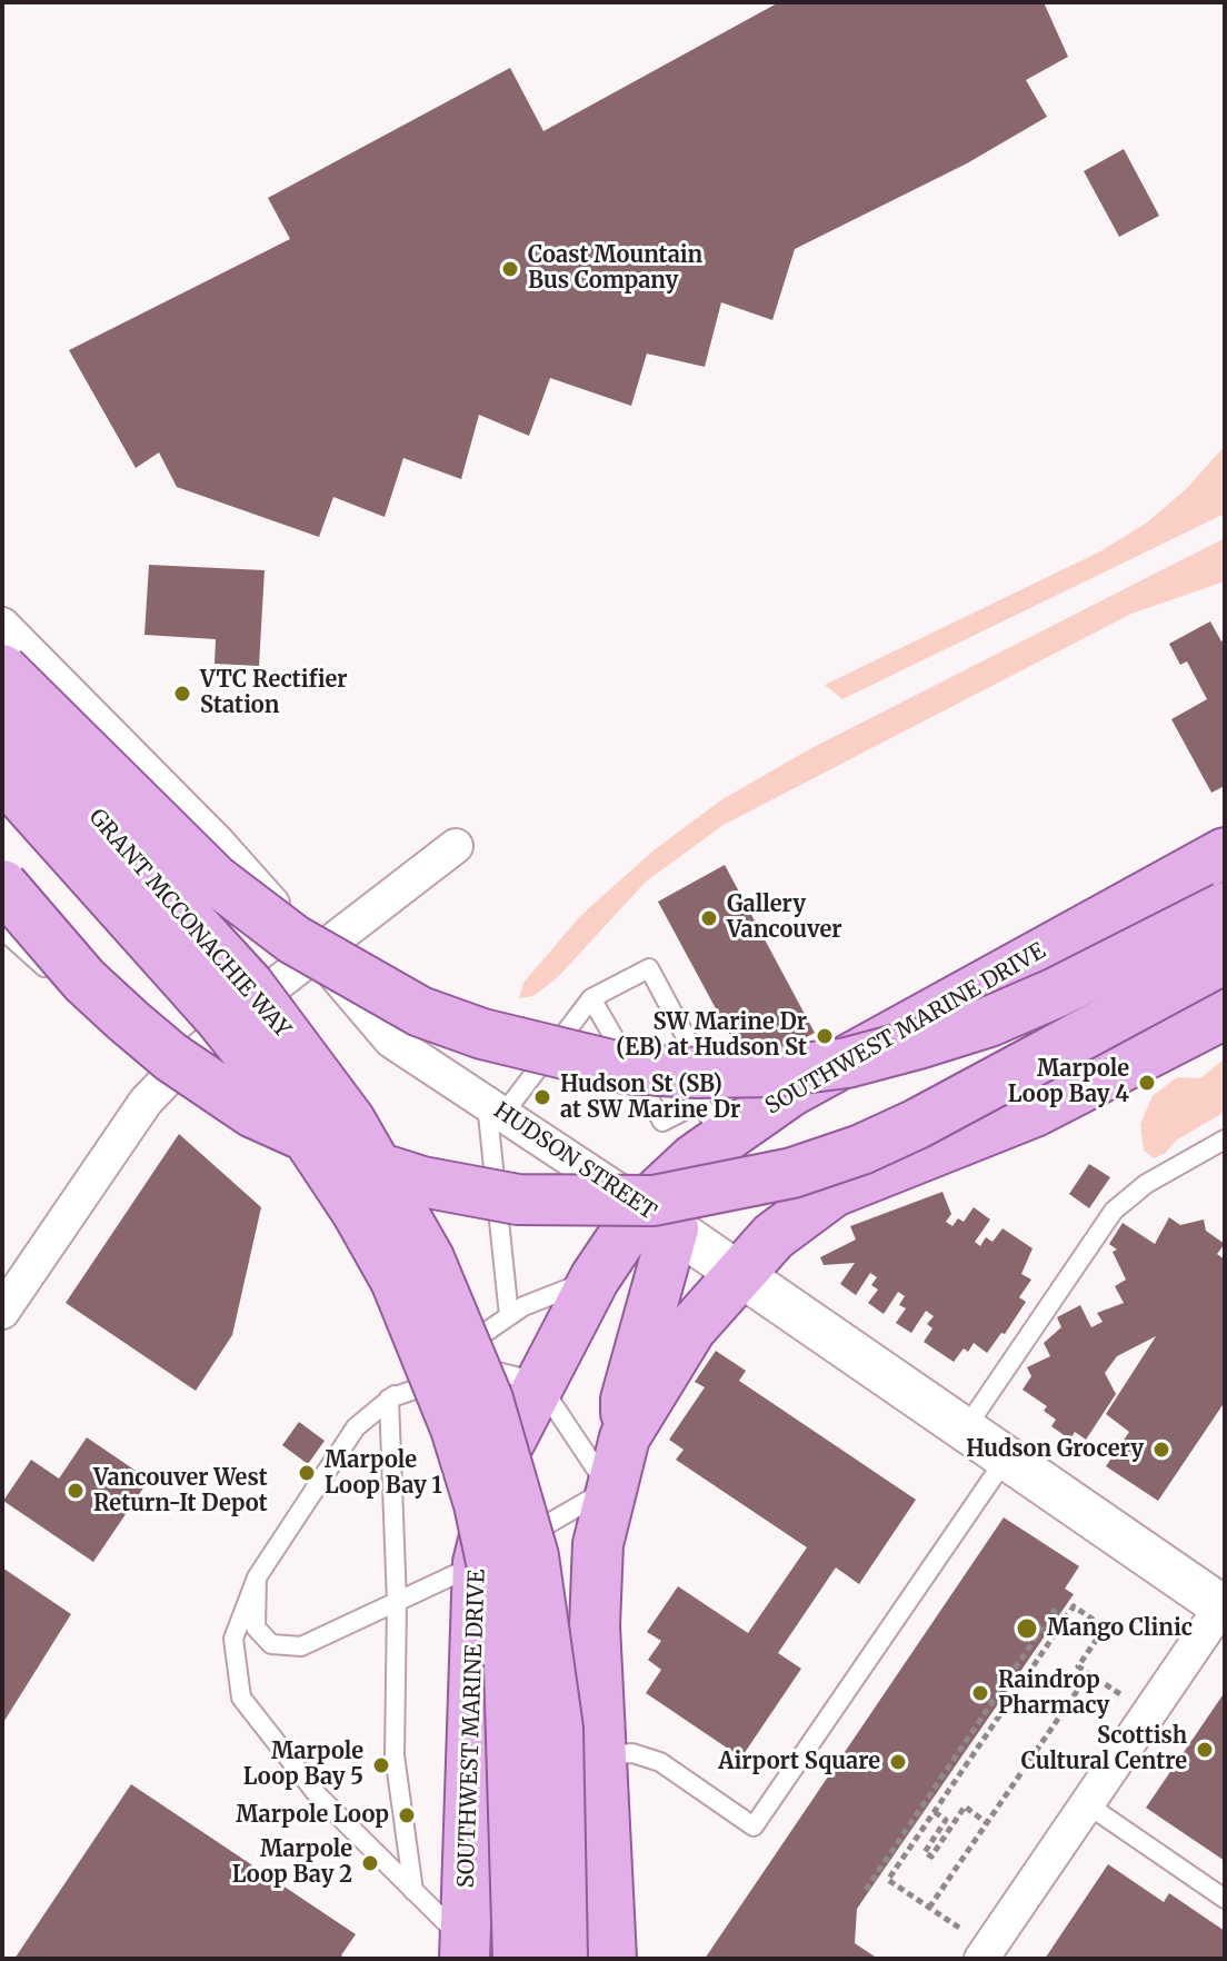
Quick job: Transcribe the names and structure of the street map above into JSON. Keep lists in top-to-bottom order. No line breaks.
{"streets":{"main road":["GRANT MCCONACHIE WAY","SOUTHWEST MARINE DRIVE"],"street":["HUDSON STREET"]},"crossings":[["SOUTHWEST MARINE DRIVE","HUDSON STREET"]],"places":["Coast Mountain Bus Company","VTC Rectifier Station","Gallery Vancouver","SW Marine Dr (EB) at Hudson St","Marpole Loop Bay 4","Hudson St (SB) at SW Marine Dr","Hudson Grocery","Marpole Loop Bay 1","Vancouver West Return-It Depot","Mango Clinic","Raindrop Pharmacy","Scottish Cultural Centre","Airport Square","Marpole Loop Bay 5","Marpole Loop","Marpole Loop Bay 2"]}
